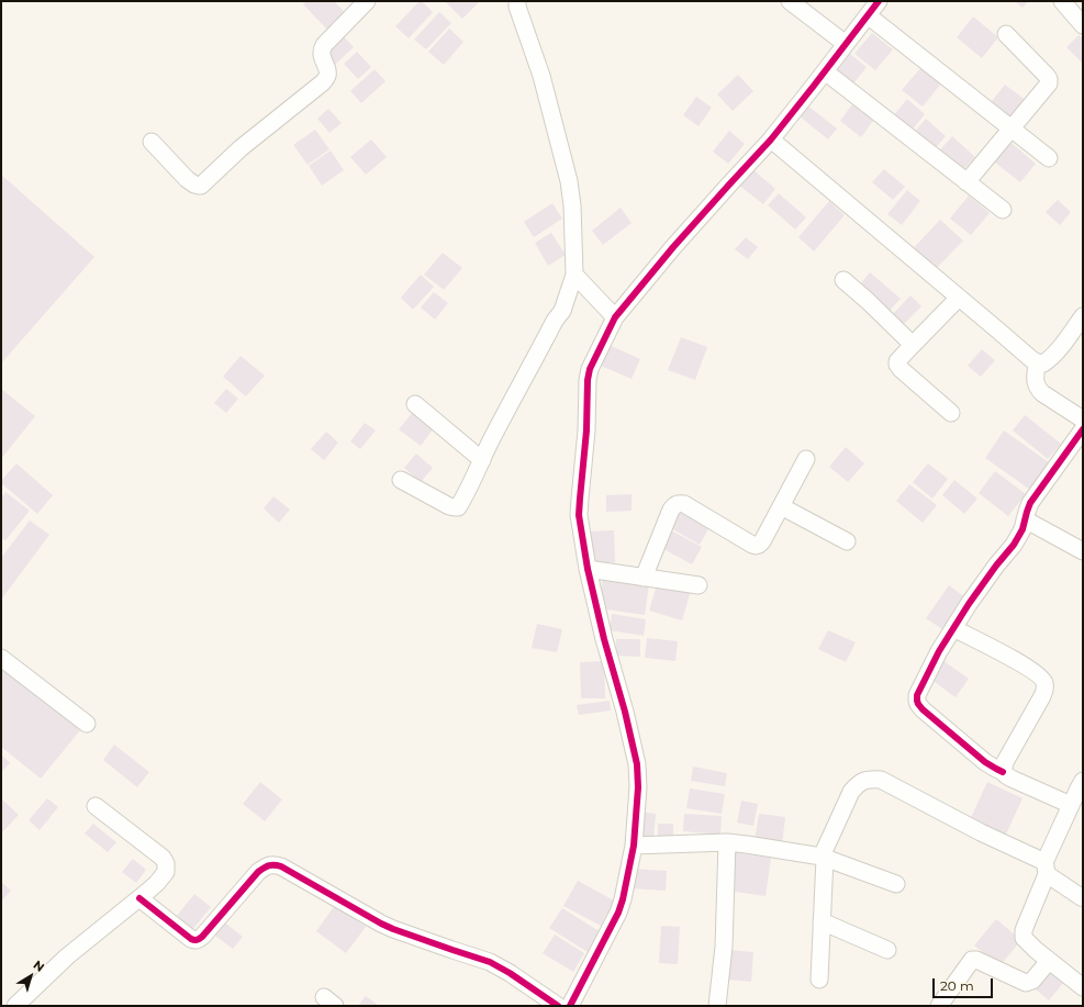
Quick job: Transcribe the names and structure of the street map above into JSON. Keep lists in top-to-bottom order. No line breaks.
{"scale_bar":"20 m","north":"top right"}
